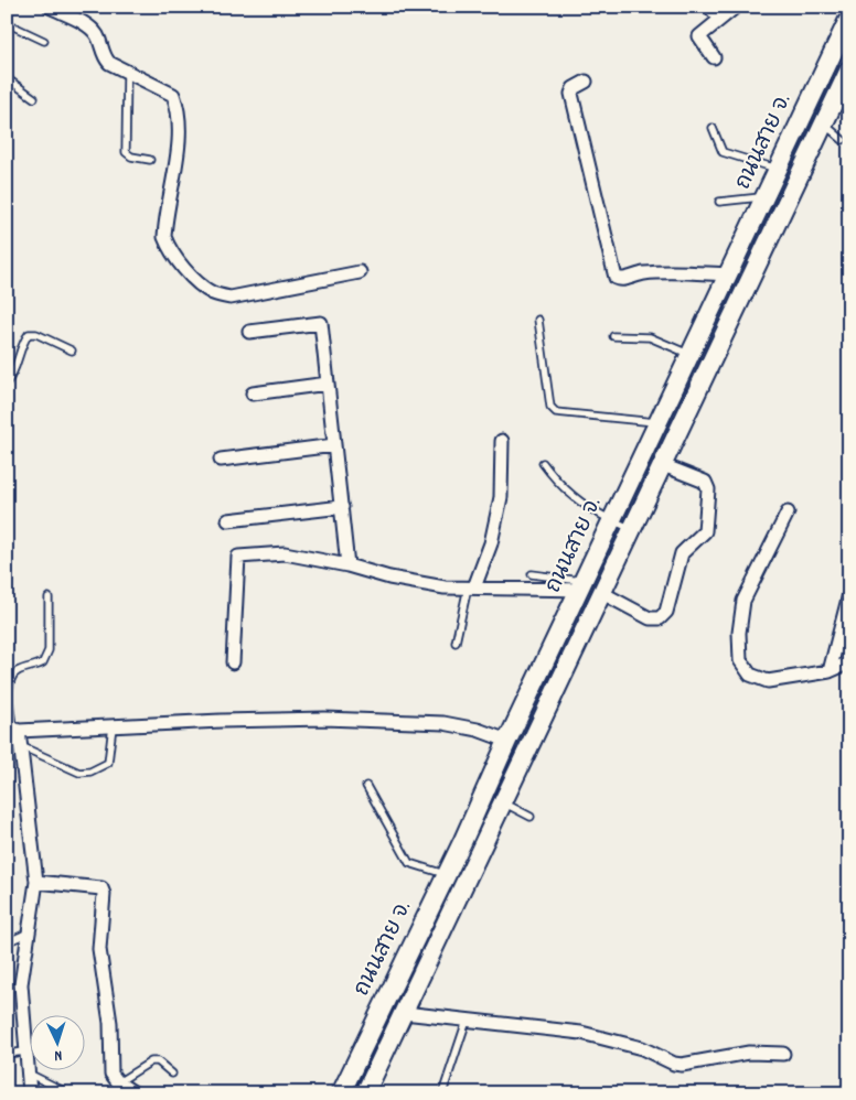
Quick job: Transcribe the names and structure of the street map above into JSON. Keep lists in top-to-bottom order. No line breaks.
{"streets":{"main road":["ถนนสาย จ."]},"north":"bottom"}
